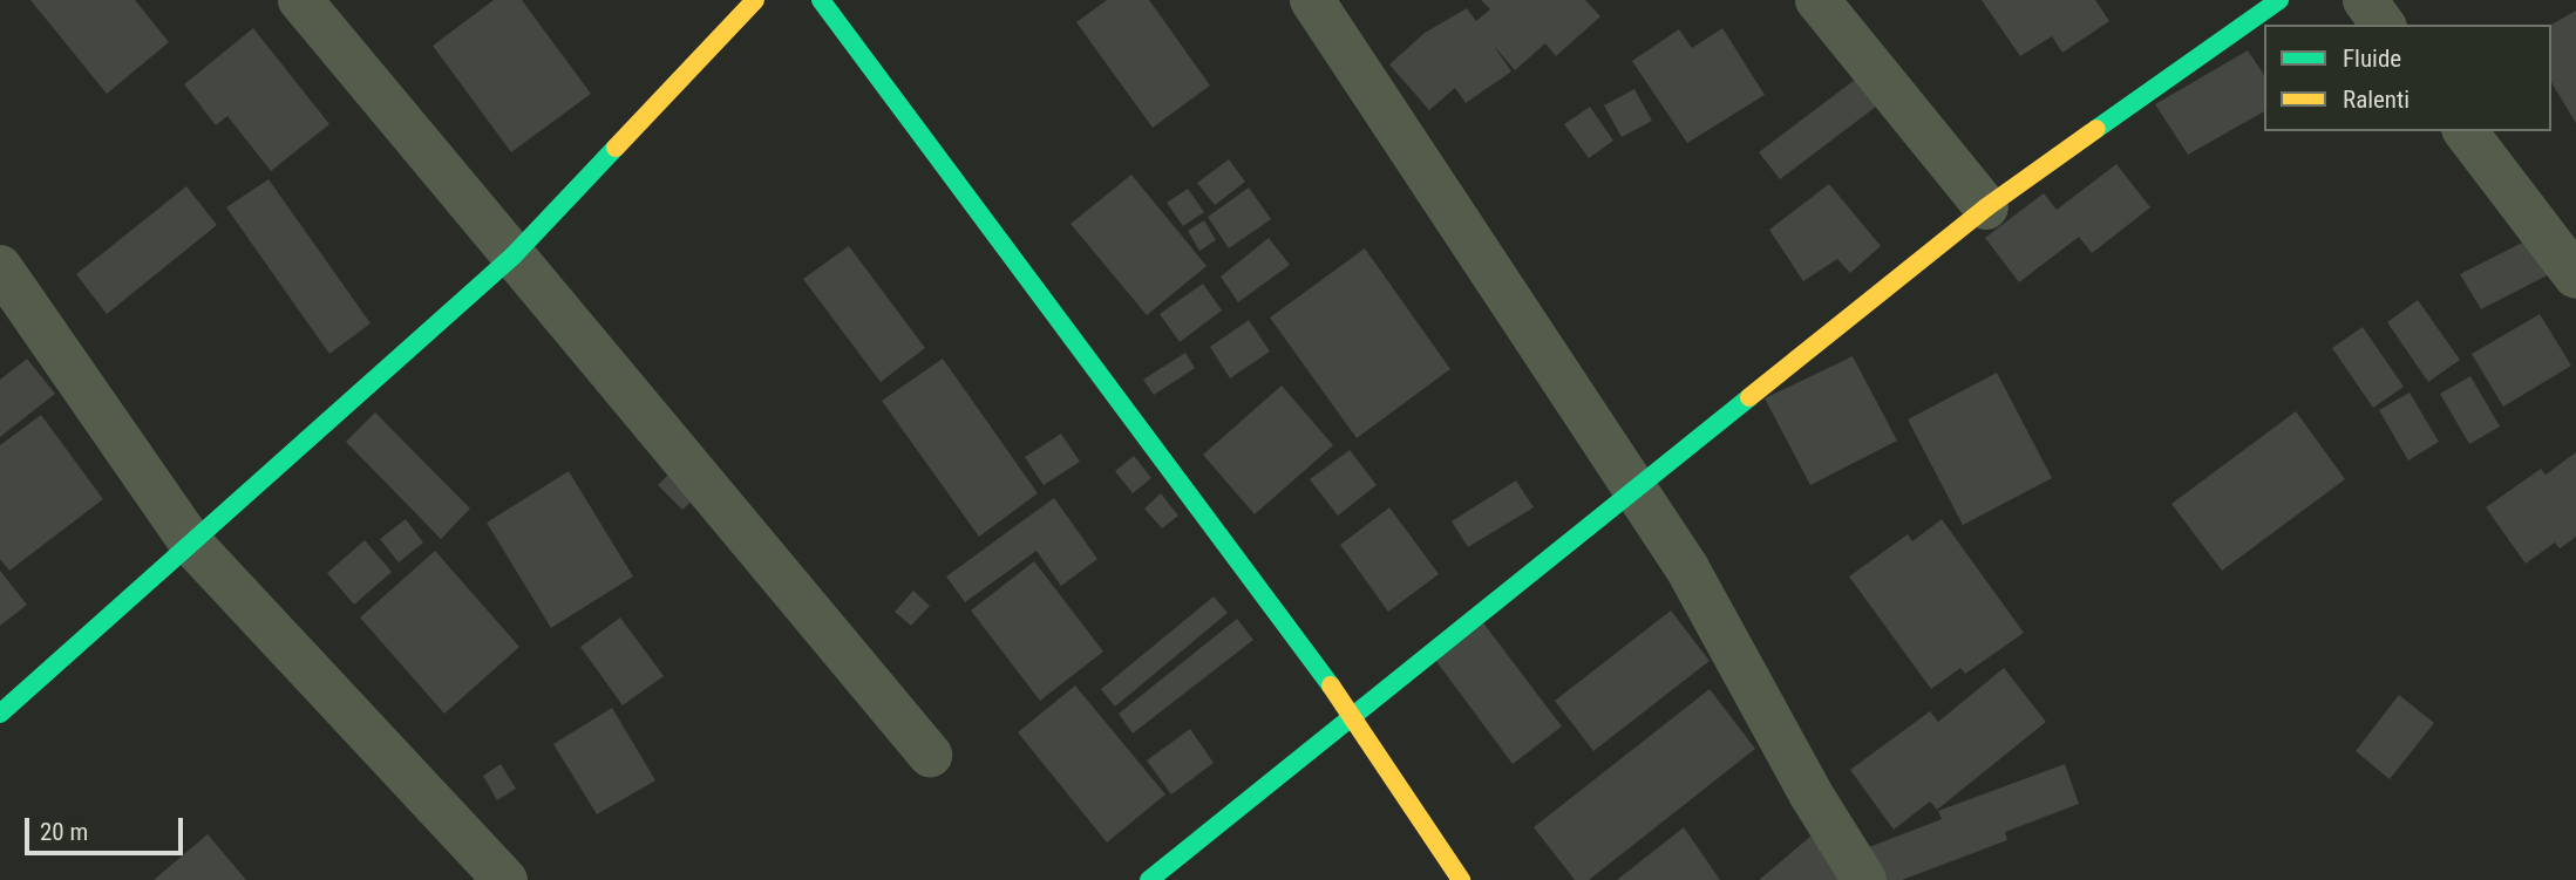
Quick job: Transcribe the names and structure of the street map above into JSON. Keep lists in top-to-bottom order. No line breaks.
{"legend":["Fluide","Ralenti"],"scale_bar":"20 m"}
